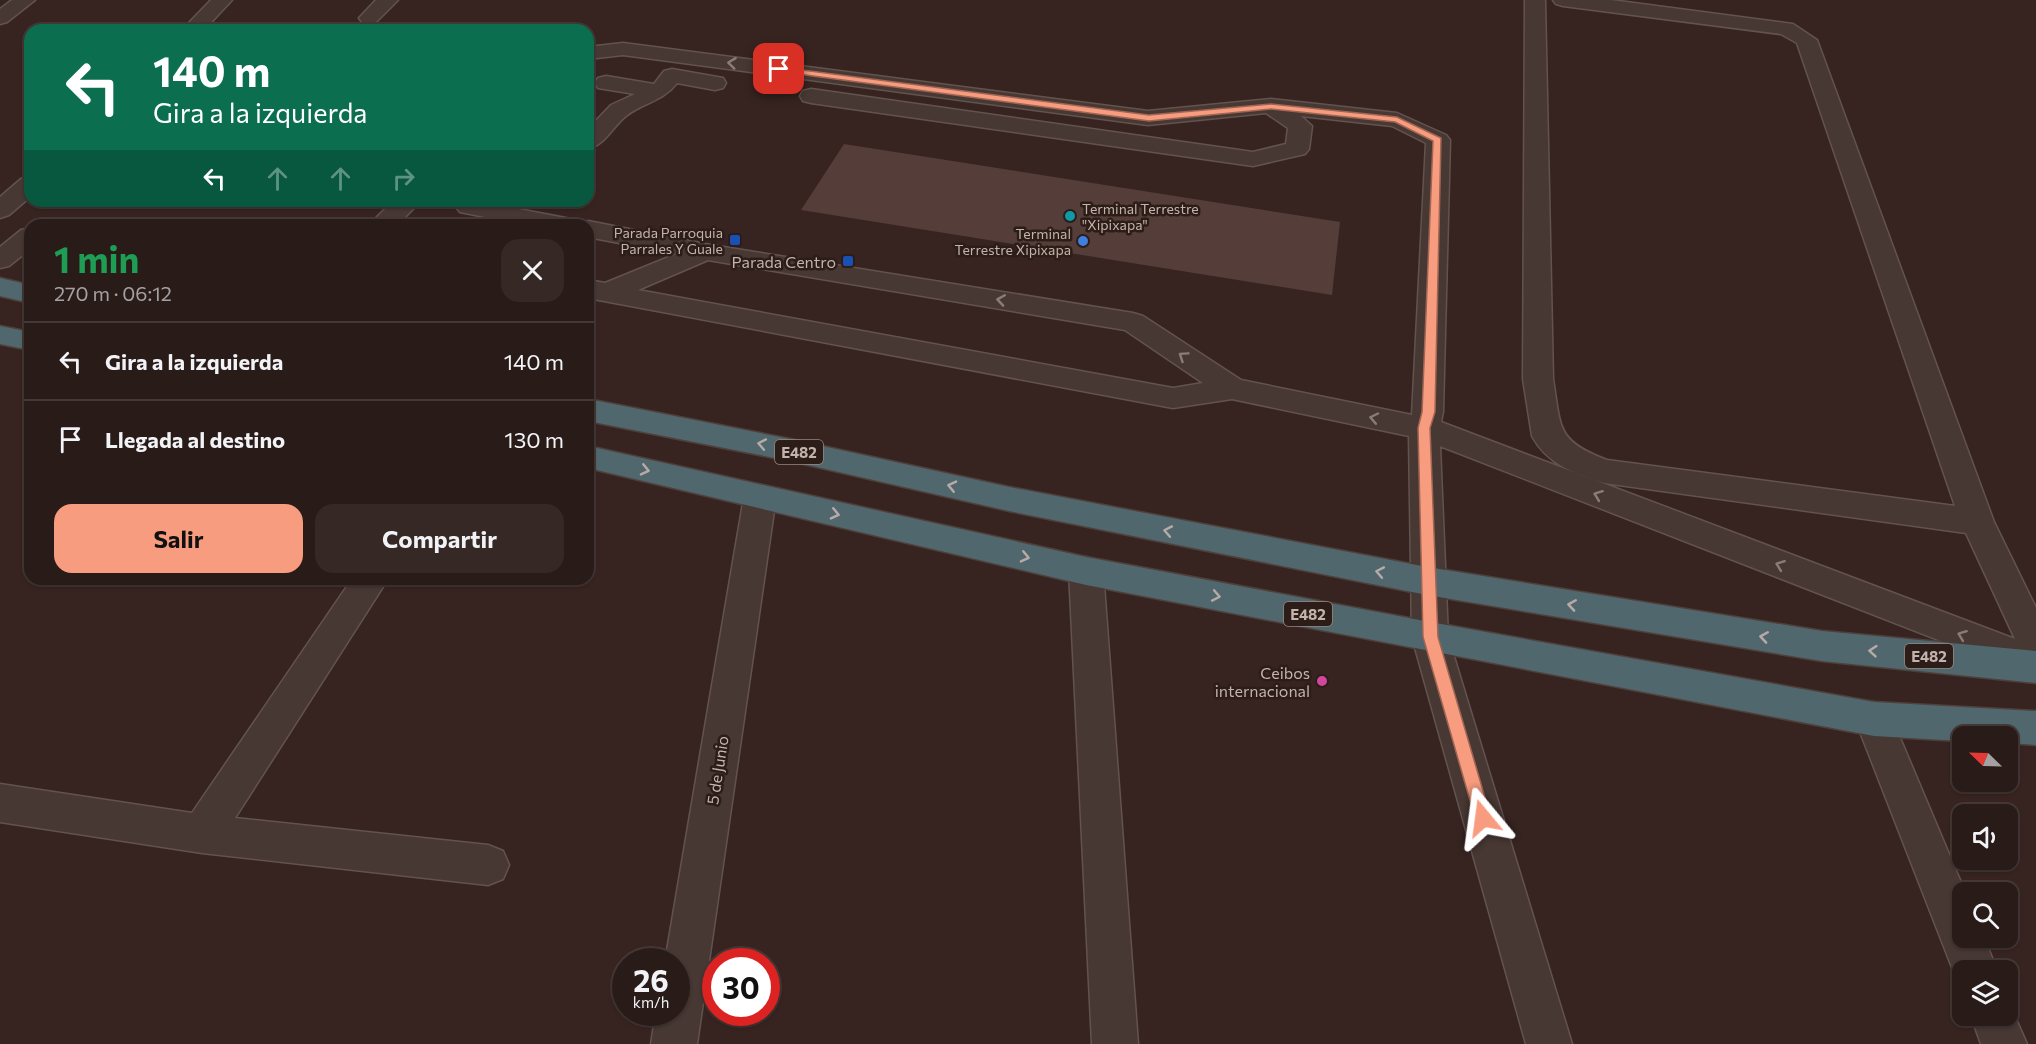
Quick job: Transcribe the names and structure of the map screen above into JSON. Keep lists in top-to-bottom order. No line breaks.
{"streets":{"highway":["E482"],"street":["5 de Junio"]},"crossings":[["E482","5 de Junio"]],"places":{"other":["Terminal Terrestre \"Xipixapa\"","Terminal Terrestre Xipixapa","Ceibos internacional"],"transit":["Parada Parroquia Parrales Y Guale","Parada Centro"]},"north":"top left","page":{"turn":["140 m","Gira a la izquierda"],"heading":["1 min","270 m · 06:12"],"list":[{"name":"Gira a la izquierda","value":"140 m"},{"name":"Llegada al destino","value":"130 m"}],"buttons":["Salir","Compartir"],"speed":"26 km/h","limit":"30"}}
